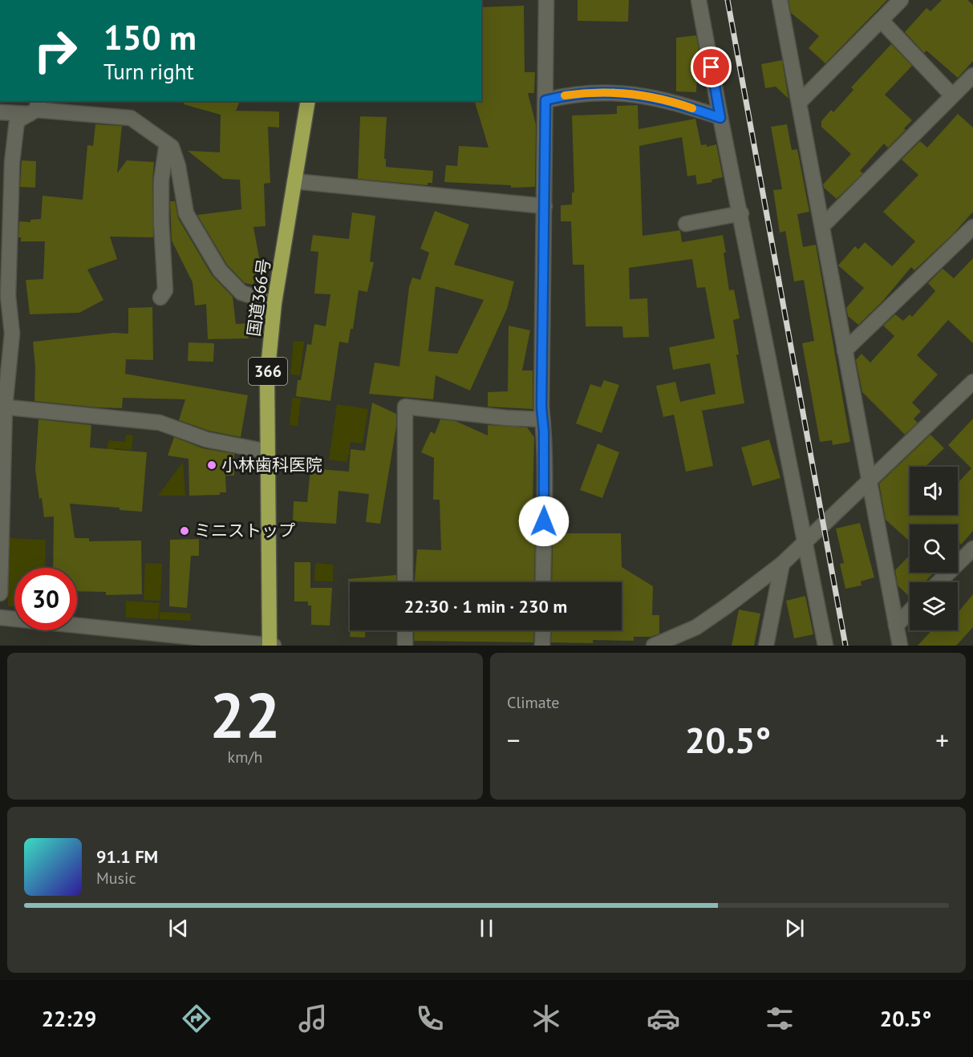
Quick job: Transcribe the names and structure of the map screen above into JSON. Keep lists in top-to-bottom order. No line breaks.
{"streets":{"highway":["国道366号","366"]},"places":["小林歯科医院","ミニストップ"],"page":{"turn":["150 m","Turn right"],"limit":"30","trip":"22:30 · 1 min · 230 m","tile":[["22","km/h"],"Climate"],"heat":["−","20.5°","+"],"song":["91.1 FM","Music"],"tabs":["22:29","20.5°"]}}
